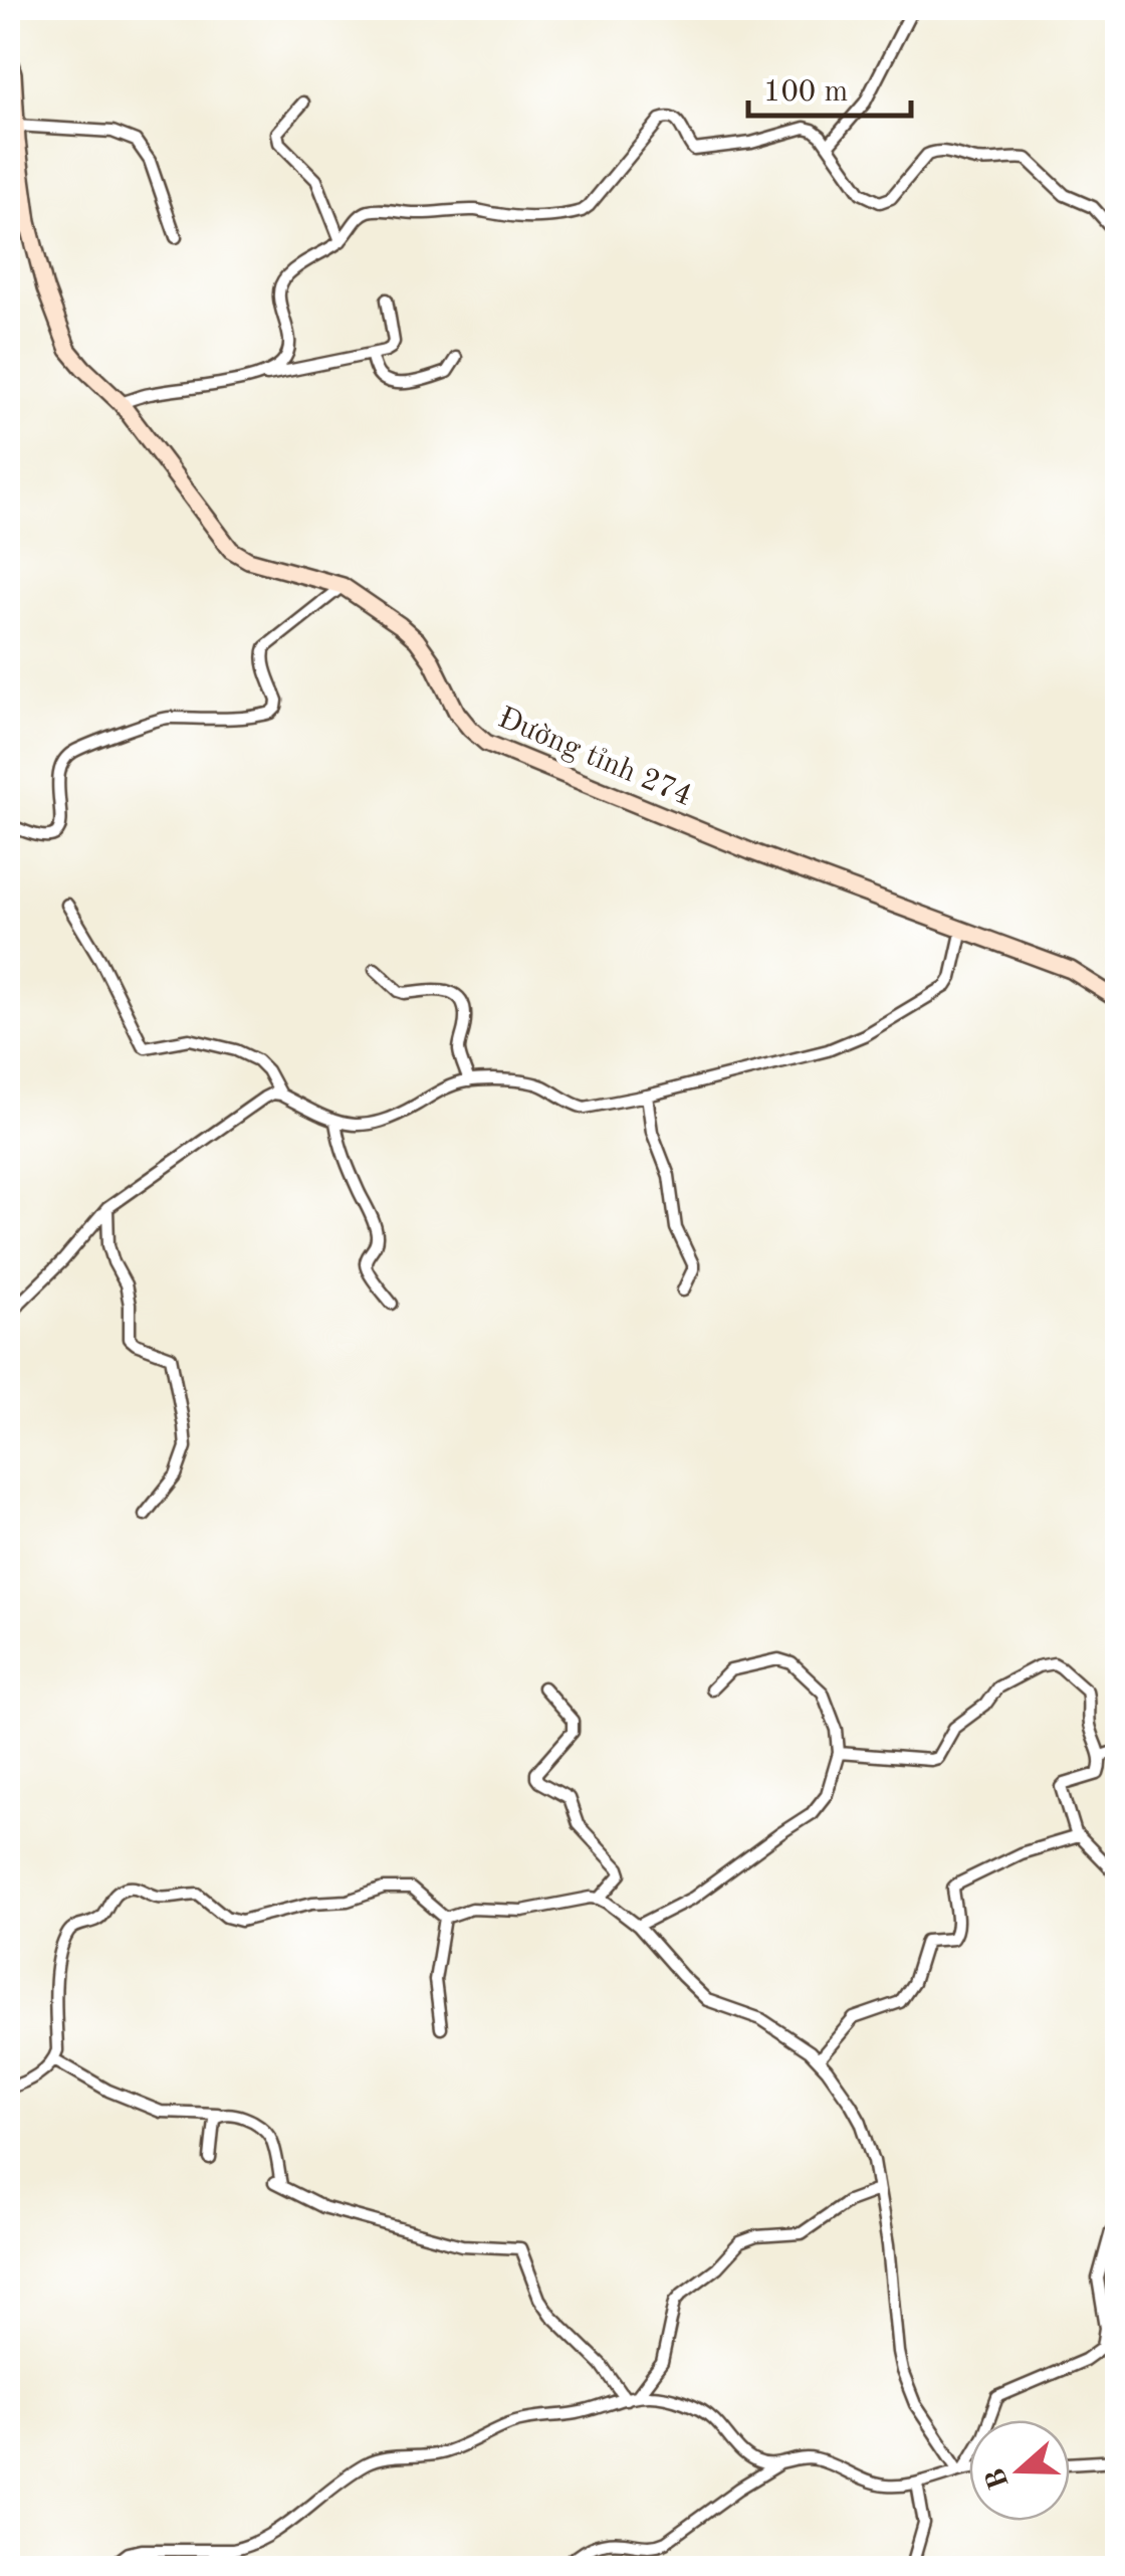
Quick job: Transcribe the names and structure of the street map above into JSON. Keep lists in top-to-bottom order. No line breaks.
{"streets":{"main road":["Đường tỉnh 274"]},"scale_bar":"100 m","north":"left"}
